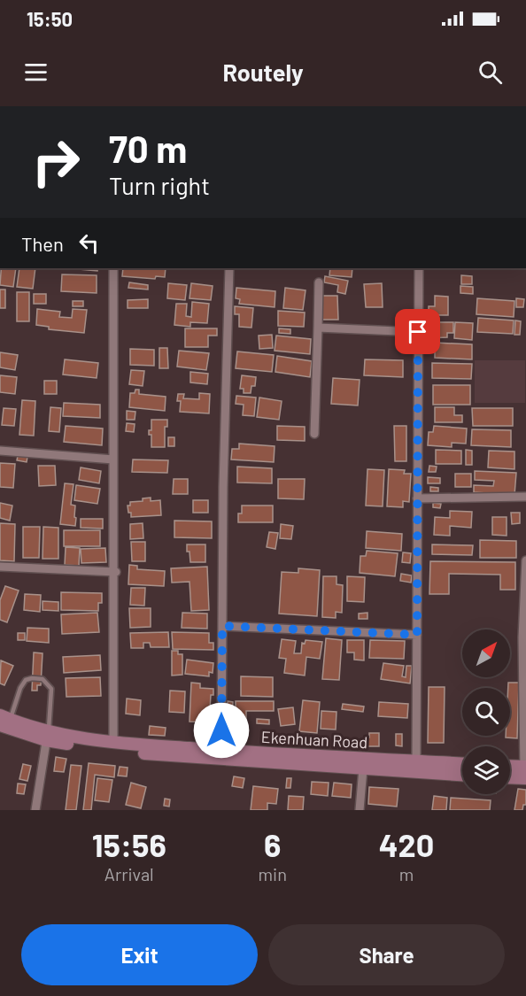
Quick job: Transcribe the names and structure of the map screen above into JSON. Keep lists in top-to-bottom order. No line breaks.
{"streets":{"main road":["Ekenhuan Road"]},"north":"top right","page":{"status":"15:50","header":"Routely","turn":["70 m","Turn right"],"then":"Then","eta":["15:56","Arrival","6","min","420","m"],"buttons":["Exit","Share"]}}
